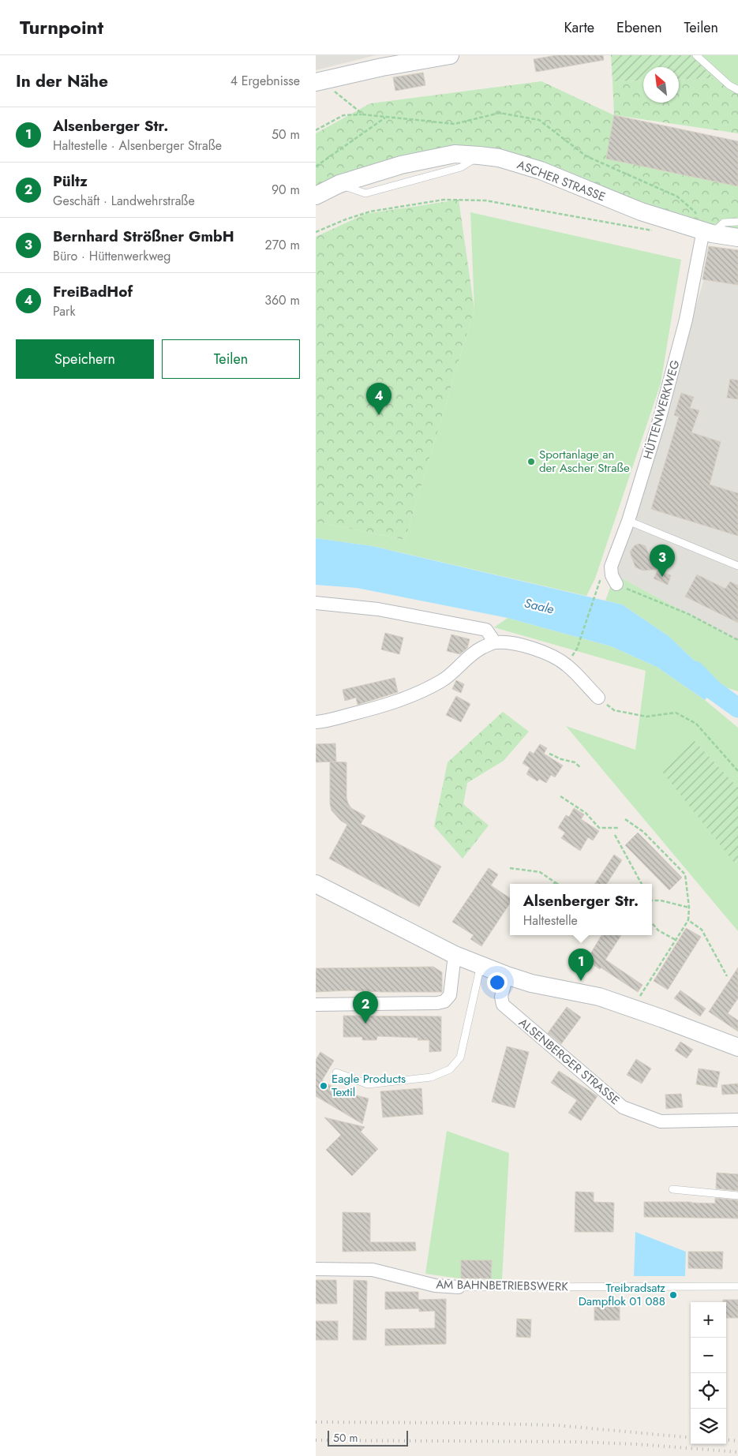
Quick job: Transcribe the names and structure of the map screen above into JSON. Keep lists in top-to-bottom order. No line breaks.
{"streets":{"street":["ASCHER STRASSE","HÜTTENWERKWEG","ALSENBERGER STRASSE","AM BAHNBETRIEBSWERK"]},"crossings":[["ASCHER STRASSE","HÜTTENWERKWEG"]],"water":["Saale"],"places":["Sportanlage an der Ascher Straße","Eagle Products Textil","Treibradsatz Dampflok 01 088"],"scale_bar":"50 m","north":"top left","page":{"header":"Turnpoint","nav":["Karte","Ebenen","Teilen"],"heading":["In der Nähe","4 Ergebnisse"],"list":[{"mark":"1","name":"Alsenberger Str.","note":"Haltestelle · Alsenberger Straße","value":"50 m"},{"mark":"2","name":"Pültz","note":"Geschäft · Landwehrstraße","value":"90 m"},{"mark":"3","name":"Bernhard Strößner GmbH","note":"Büro · Hüttenwerkweg","value":"270 m"},{"mark":"4","name":"FreiBadHof","note":"Park","value":"360 m"}],"buttons":["Speichern","Teilen"],"pins":["4","3","1","2"],"popup":["Alsenberger Str.","Haltestelle"],"map_buttons":["+","−"],"scale":"50 m"}}
